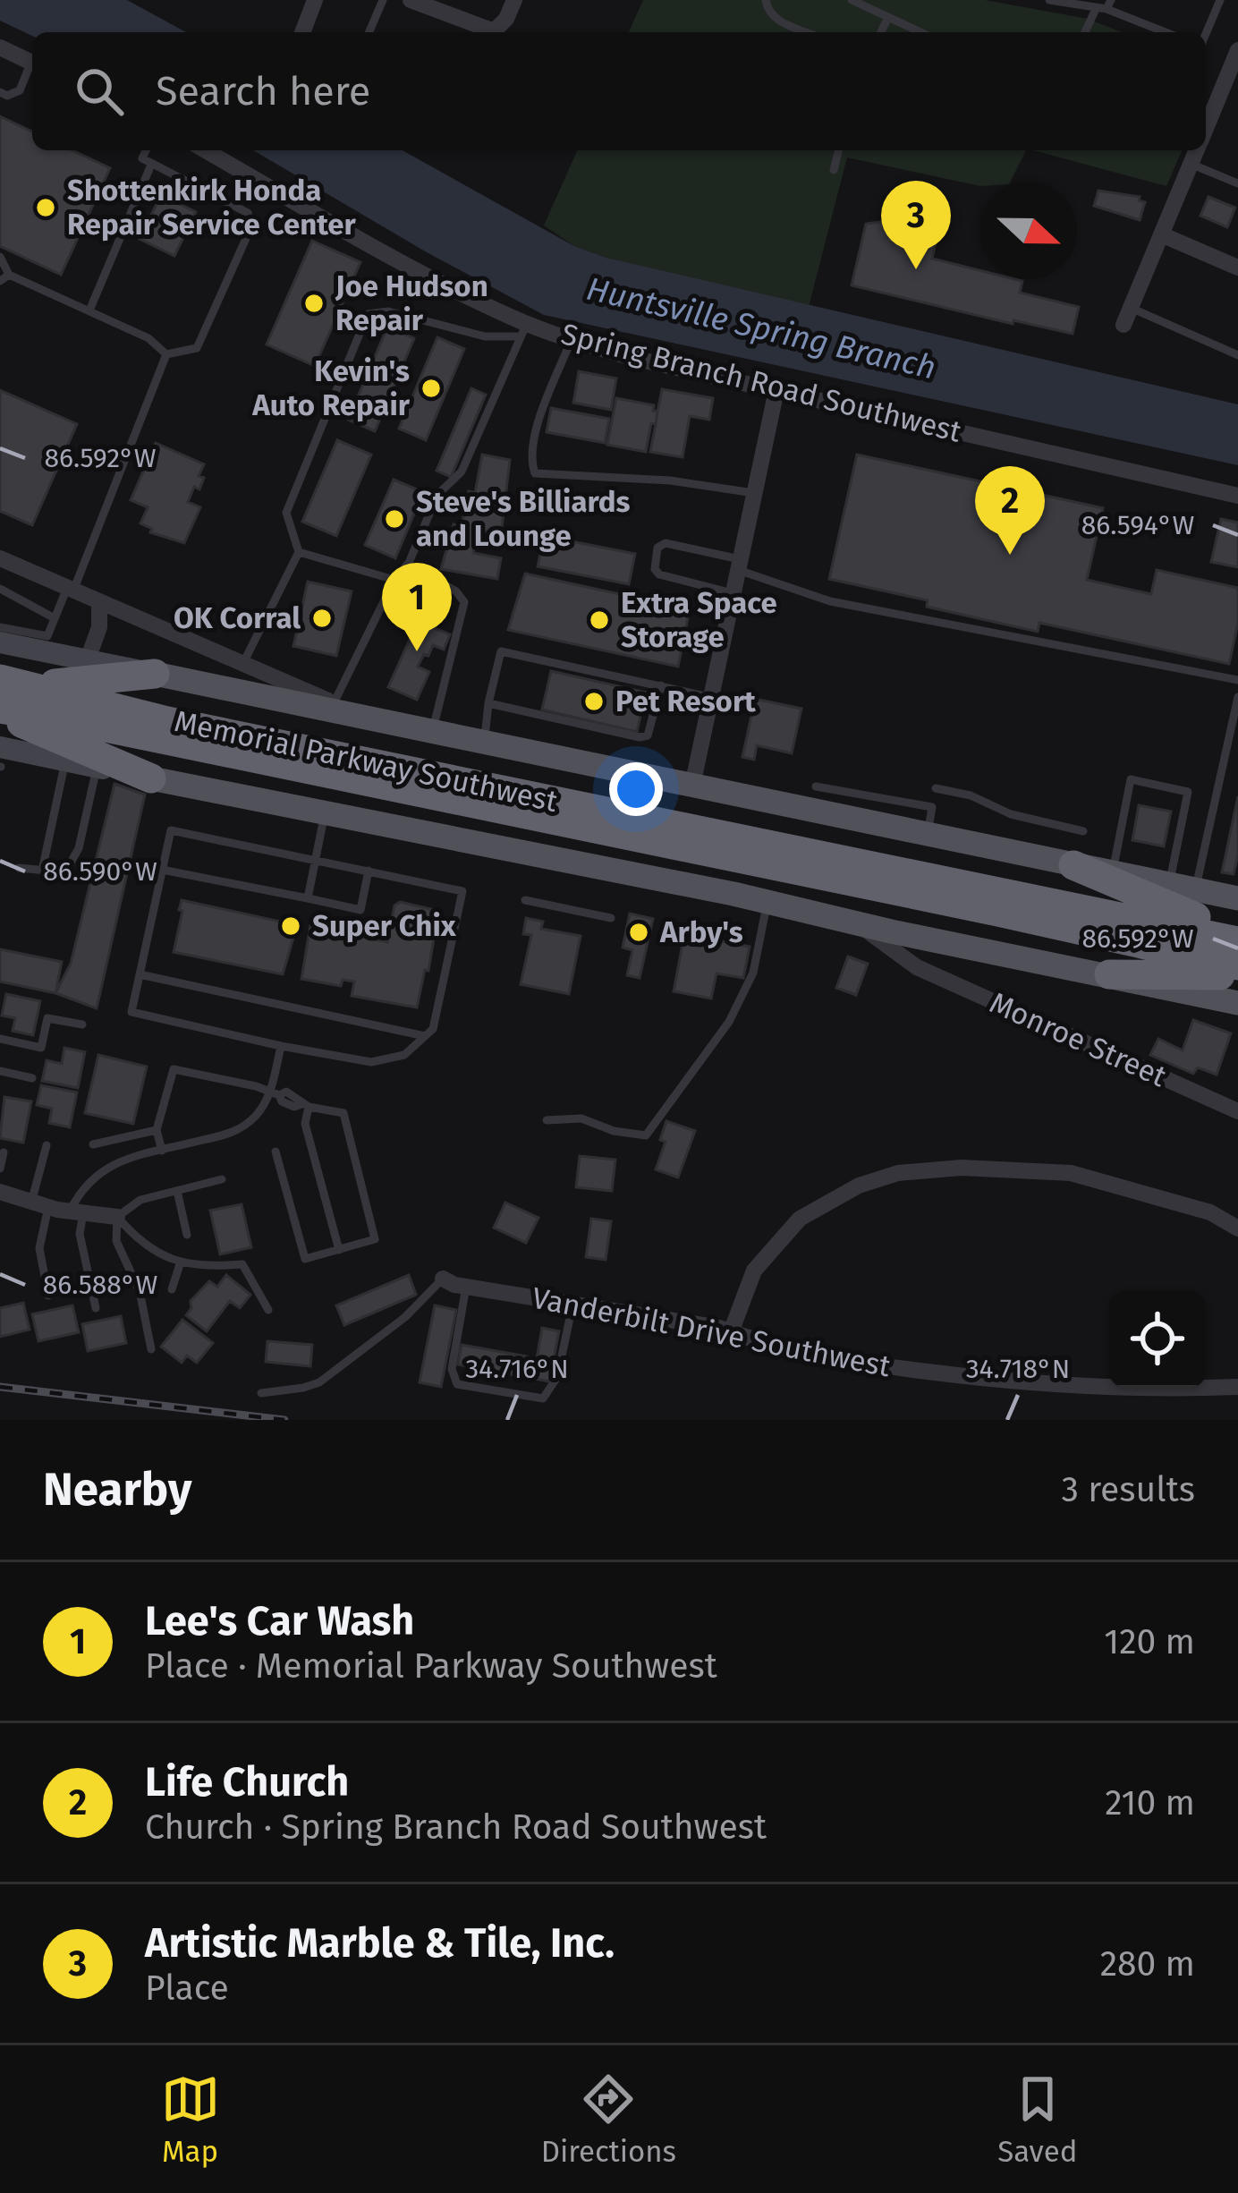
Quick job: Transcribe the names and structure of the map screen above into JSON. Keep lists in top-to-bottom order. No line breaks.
{"streets":{"highway":["Memorial Parkway Southwest"],"street":["Spring Branch Road Southwest","Monroe Street","Vanderbilt Drive Southwest"]},"crossings":[["Memorial Parkway Southwest","Monroe Street"]],"water":["Huntsville Spring Branch"],"places":["Shottenkirk Honda Repair Service Center","Joe Hudson Repair","Kevin's Auto Repair","Steve's Billiards and Lounge","OK Corral","Extra Space Storage","Pet Resort","Super Chix","Arby's"],"north":"right","page":{"search":"Search here","pins":["3","2","1"],"heading":["Nearby","3 results"],"list":[{"mark":"1","name":"Lee's Car Wash","note":"Place · Memorial Parkway Southwest","value":"120 m"},{"mark":"2","name":"Life Church","note":"Church · Spring Branch Road Southwest","value":"210 m"},{"mark":"3","name":"Artistic Marble & Tile, Inc.","note":"Place","value":"280 m"}],"nav":["Map","Directions","Saved"]},"coordinates":["86.592°W","86.594°W","86.590°W","86.588°W","34.716°N","34.718°N"]}
